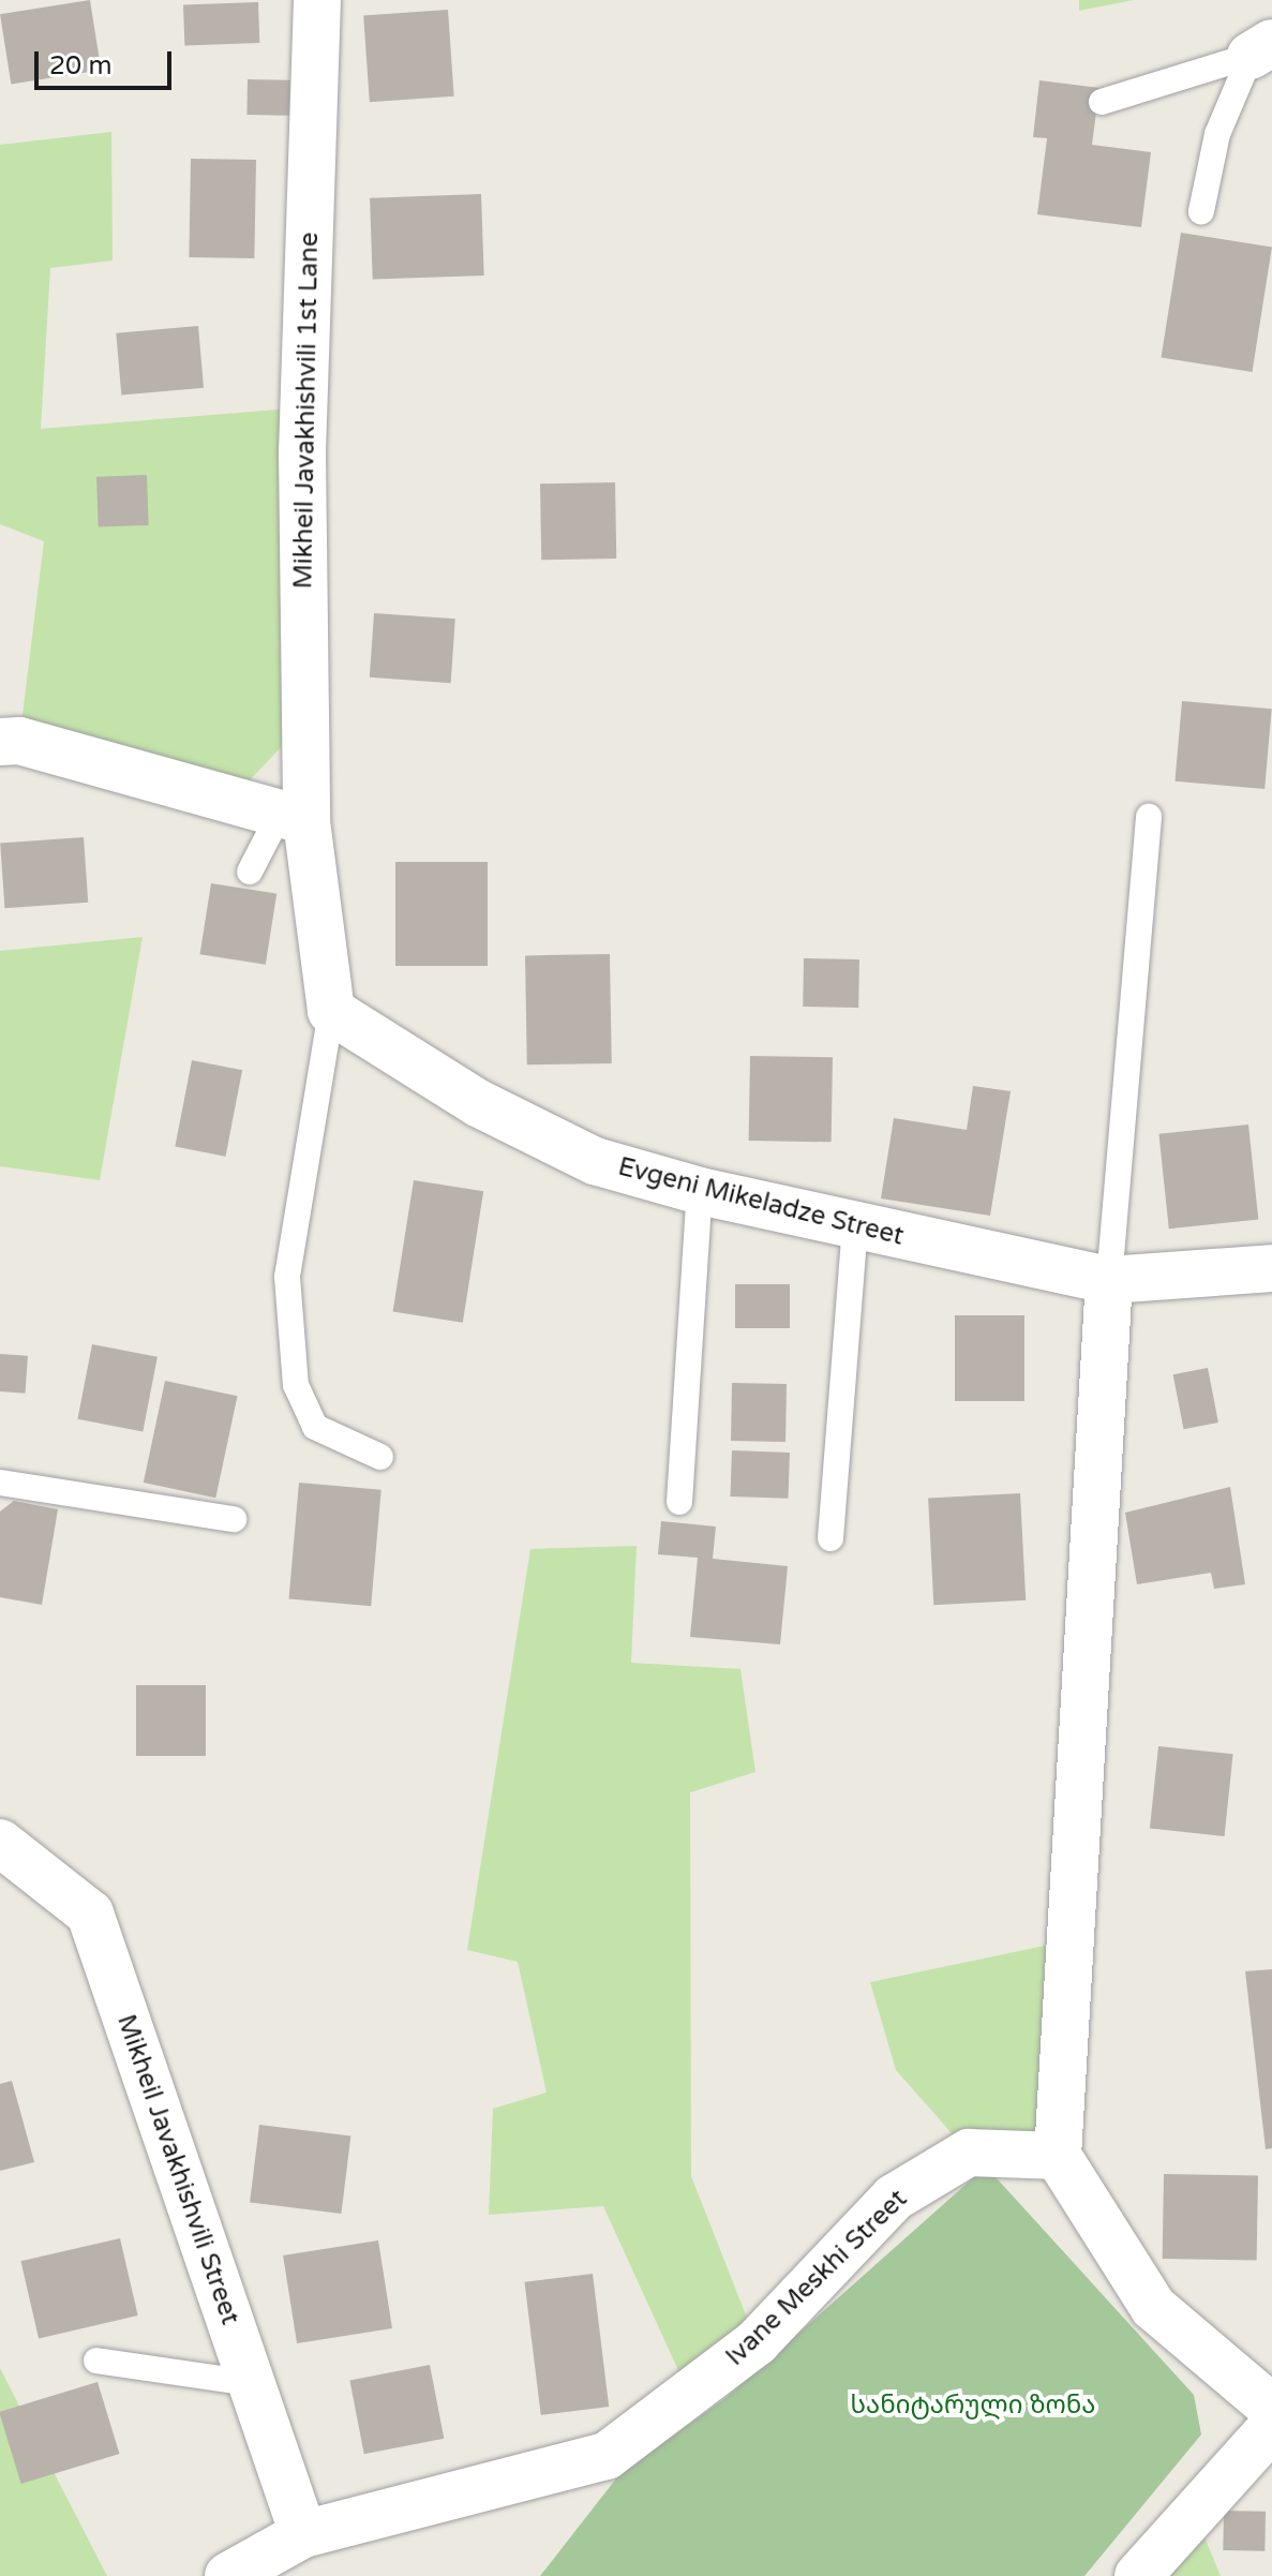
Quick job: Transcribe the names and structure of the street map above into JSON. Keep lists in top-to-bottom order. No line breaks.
{"streets":{"street":["Mikheil Javakhishvili 1st Lane","Evgeni Mikeladze Street","Mikheil Javakhishvili Street","Ivane Meskhi Street"]},"crossings":[["Mikheil Javakhishvili Street","Ivane Meskhi Street"]],"parks":["სანიტარული ზონა"],"scale_bar":"20 m"}
